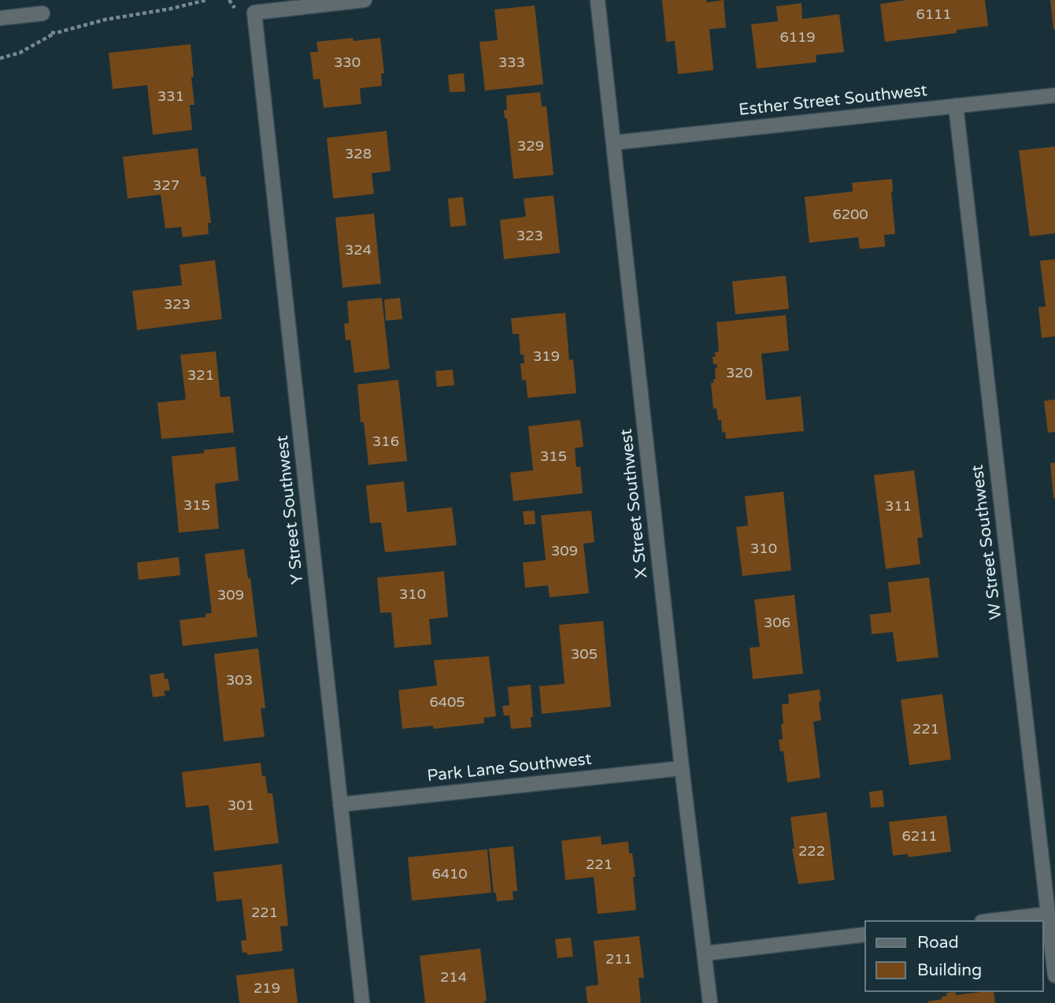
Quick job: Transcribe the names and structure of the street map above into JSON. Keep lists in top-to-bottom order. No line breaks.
{"streets":{"street":["Esther Street Southwest","X Street Southwest","Y Street Southwest","W Street Southwest","Park Lane Southwest"]},"crossings":[["Esther Street Southwest","X Street Southwest"],["Esther Street Southwest","W Street Southwest"],["X Street Southwest","Park Lane Southwest"],["Y Street Southwest","Park Lane Southwest"]],"house_numbers":["6111","6119","330","333","331","329","328","327","6200","323","324","323","319","320","321","316","315","315","311","310","309","310","309","306","305","303","6405","221","301","6211","222","221","6410","221","211","214","219"],"legend":["Road","Building"]}
